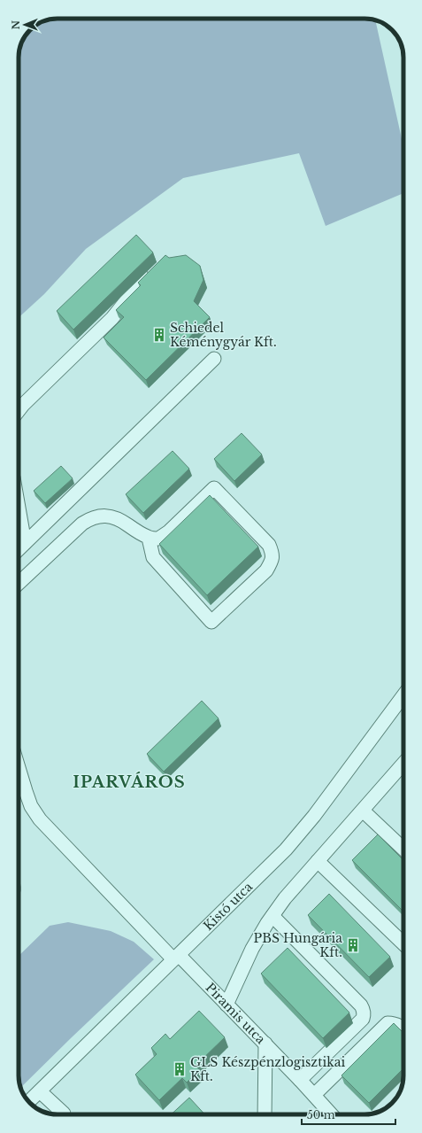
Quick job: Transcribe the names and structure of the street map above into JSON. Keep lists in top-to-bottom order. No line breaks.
{"streets":{"street":["Kistó utca","Piramis utca"]},"crossings":[["Kistó utca","Piramis utca"]],"districts":["IPARVÁROS"],"places":{"building":["Schiedel Kéménygyár Kft.","PBS Hungária Kft.","GLS Készpénzlogisztikai Kft."]},"scale_bar":"50 m","north":"left"}
